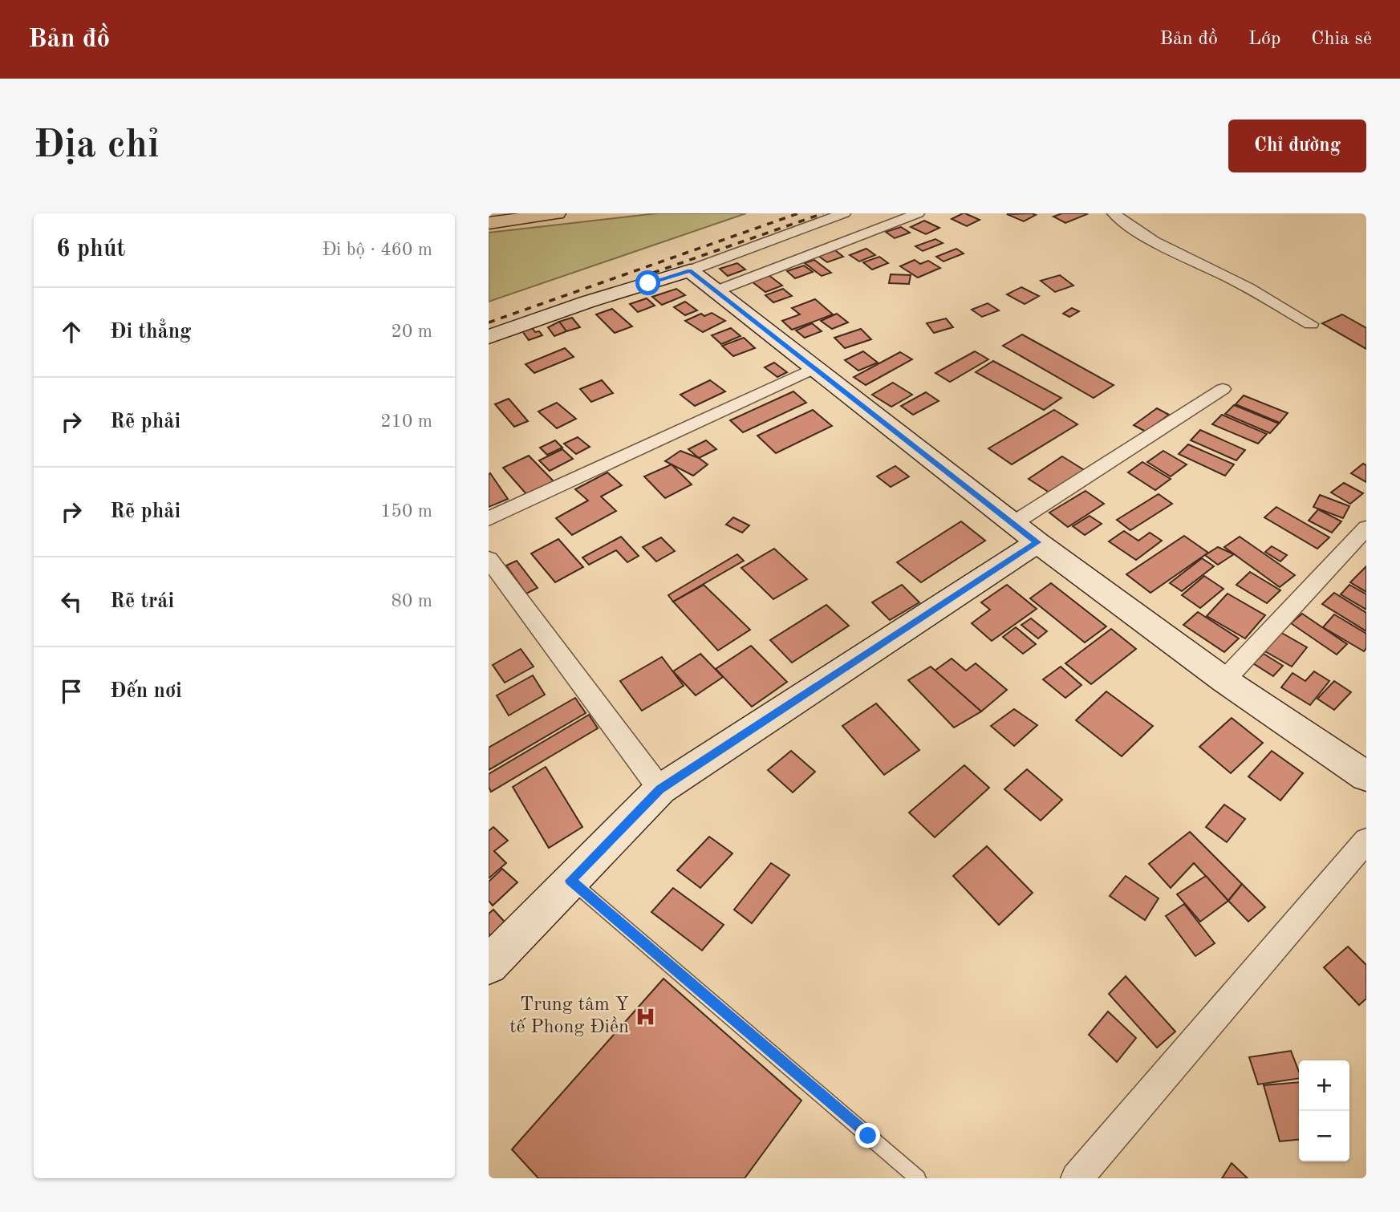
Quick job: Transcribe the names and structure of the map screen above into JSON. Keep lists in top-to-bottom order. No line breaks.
{"places":{"hospital":["Trung tâm Y tế Phong Điền"]},"page":{"header":"Bản đồ","nav":["Bản đồ","Lớp","Chia sẻ"],"buttons":"Chỉ đường","title":"Địa chỉ","heading":["6 phút","Đi bộ · 460 m"],"list":[["Đi thẳng","20 m"],["Rẽ phải","210 m"],["Rẽ phải","150 m"],["Rẽ trái","80 m"],"Đến nơi"],"map_buttons":["+","−"]}}
